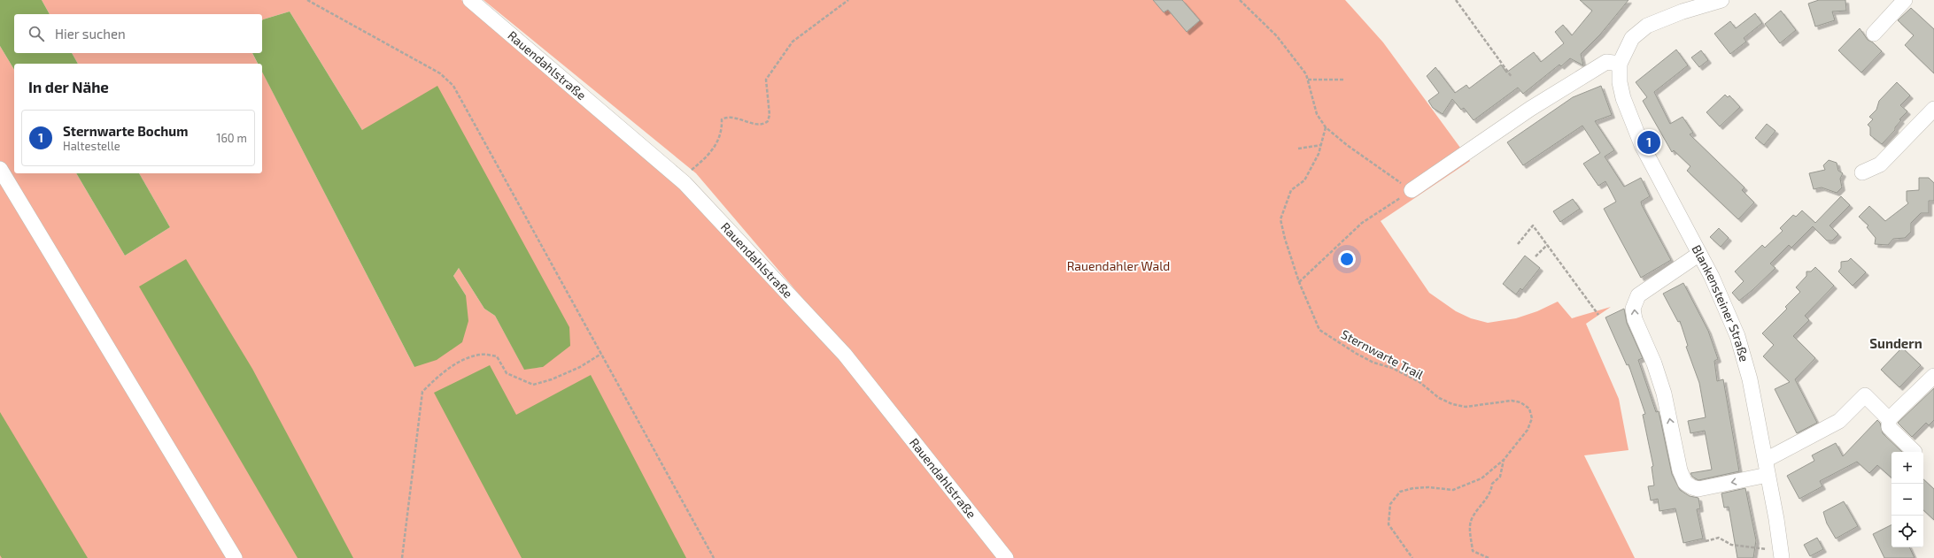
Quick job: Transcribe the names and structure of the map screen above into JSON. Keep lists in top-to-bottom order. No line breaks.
{"streets":{"street":["Rauendahlstraße","Blankensteiner Straße"],"path":["Sternwarte Trail"]},"districts":["Sundern"],"parks":["Rauendahler Wald"],"page":{"search":"Hier suchen","heading":"In der Nähe","list":[{"mark":"1","name":"Sternwarte Bochum","note":"Haltestelle","value":"160 m"}],"pins":"1","map_buttons":["+","−"]}}
